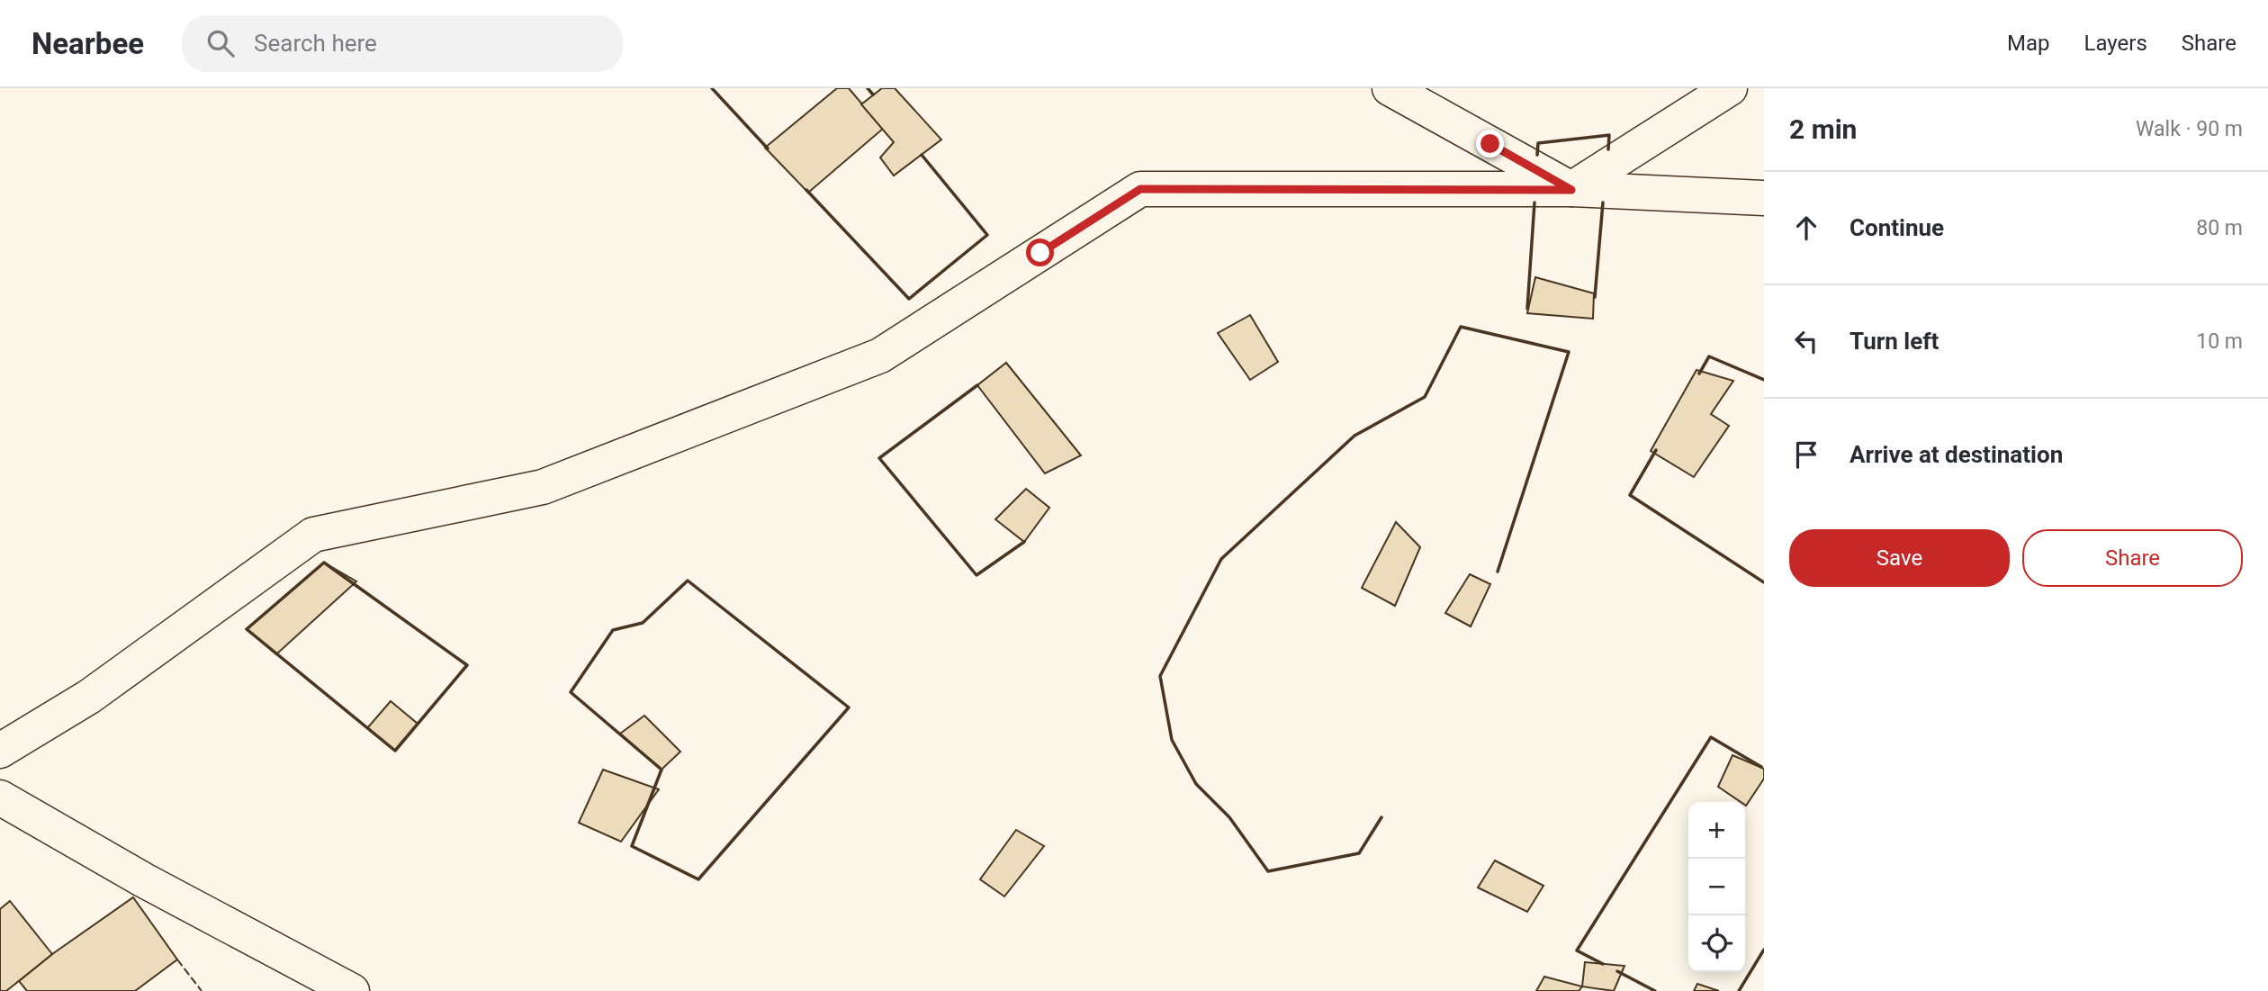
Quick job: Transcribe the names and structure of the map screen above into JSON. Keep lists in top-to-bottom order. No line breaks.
{"page":{"header":"Nearbee","search":"Search here","nav":["Map","Layers","Share"],"heading":["2 min","Walk · 90 m"],"list":[["Continue","80 m"],["Turn left","10 m"],"Arrive at destination"],"buttons":["Save","Share"],"map_buttons":["+","−"]}}
